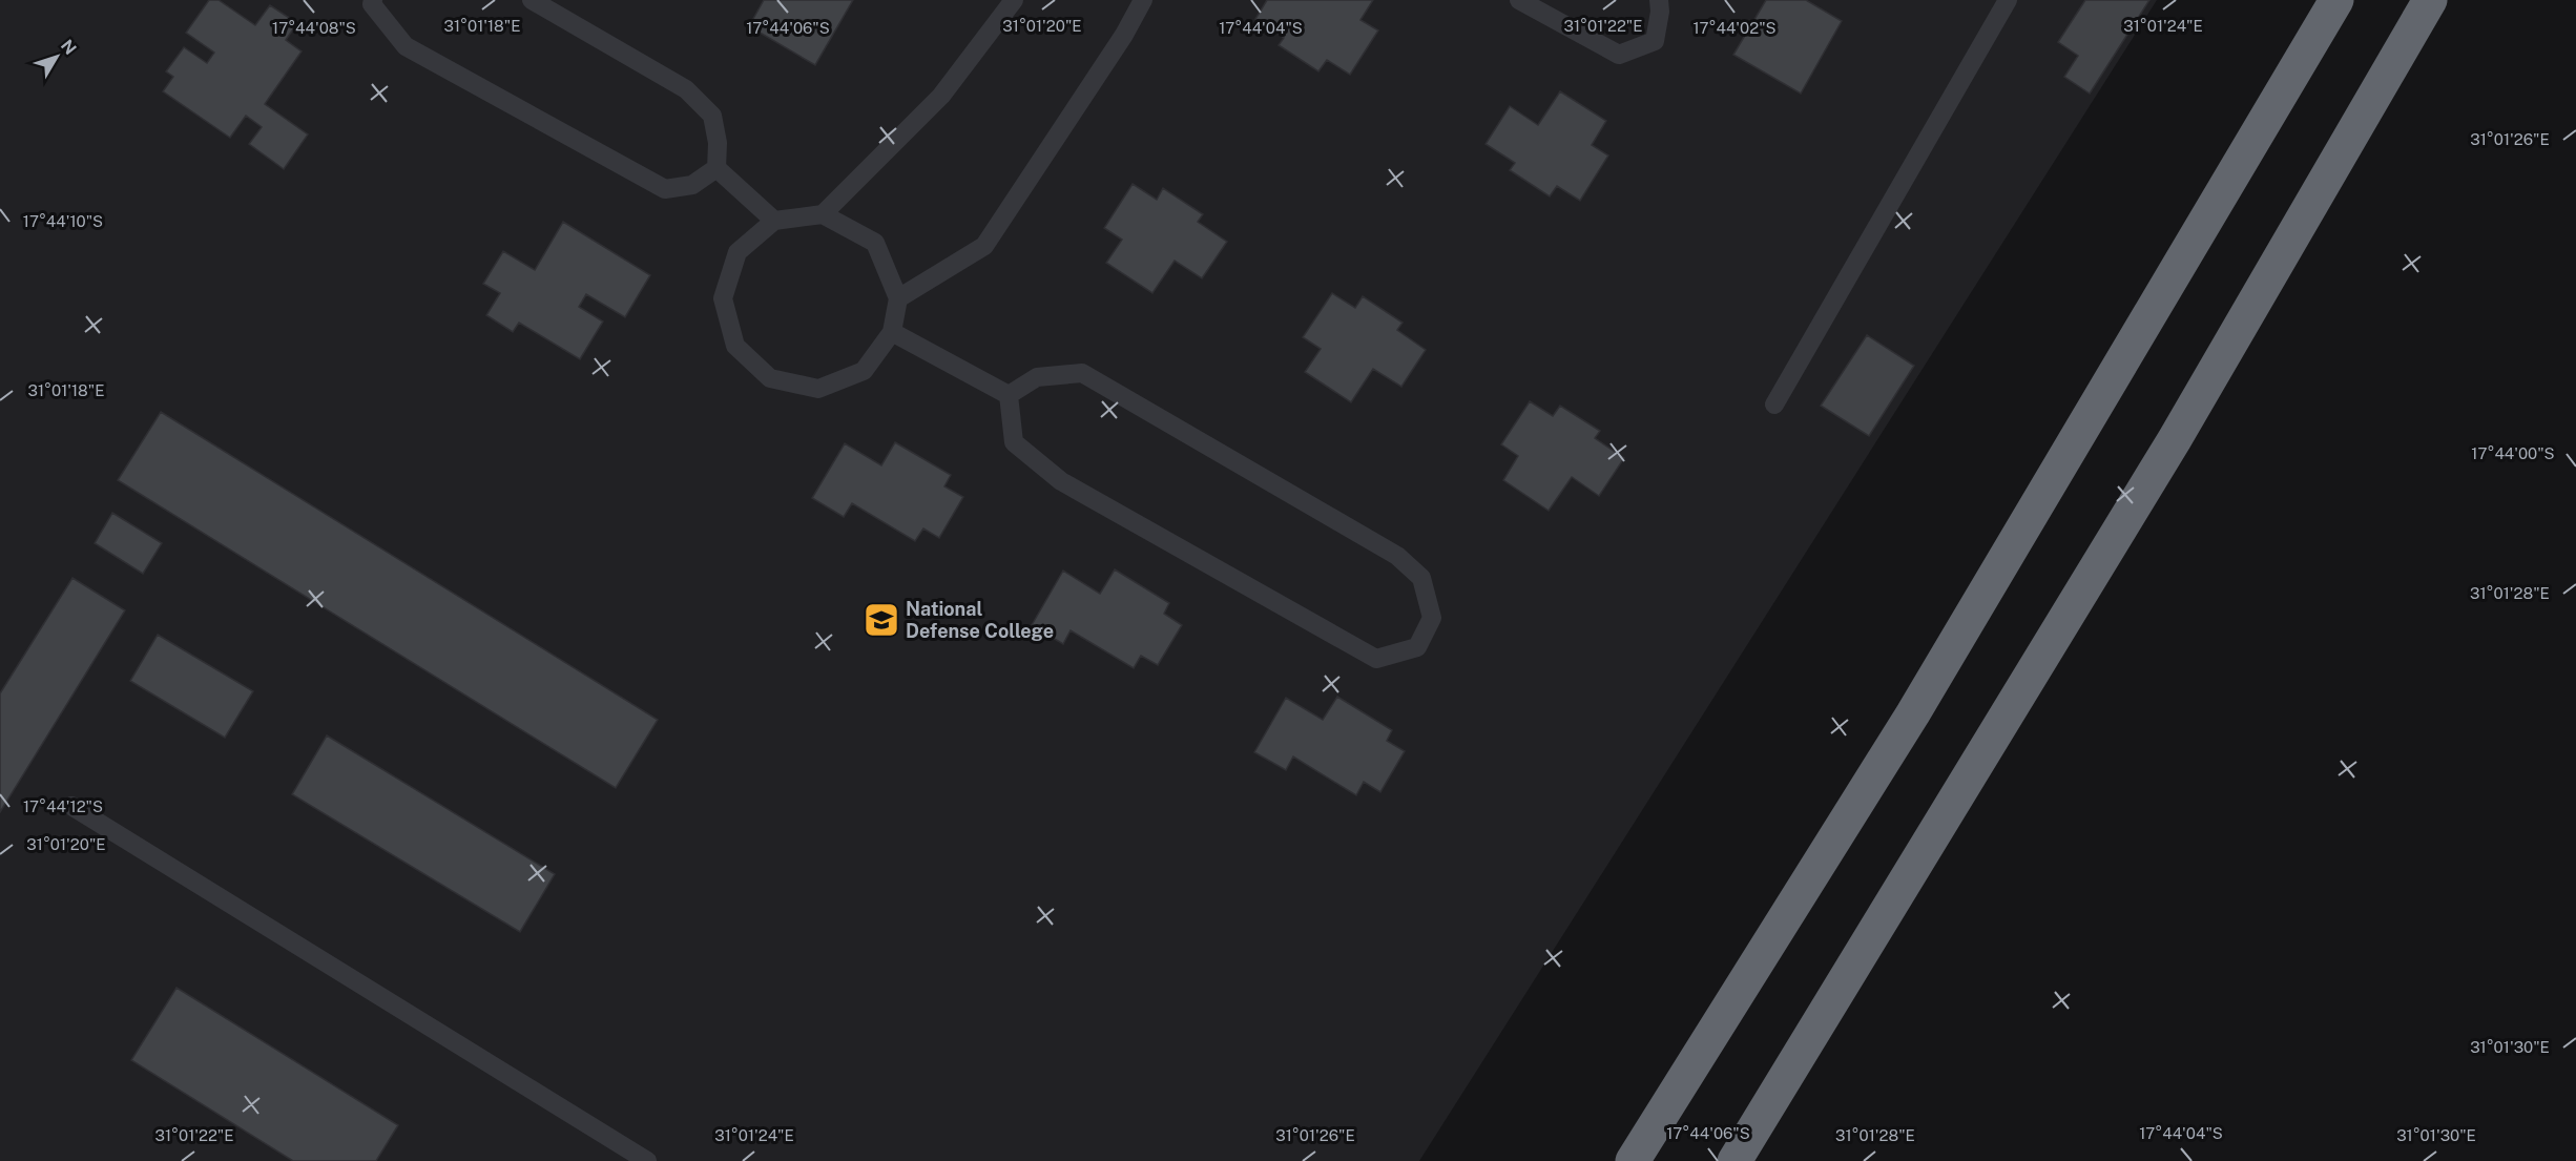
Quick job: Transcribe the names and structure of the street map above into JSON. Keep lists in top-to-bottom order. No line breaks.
{"places":{"school or university":["National Defense College"]},"north":"top right","coordinates":["31°01'22\"E","31°01'24\"E","31°01'18\"E","31°01'20\"E","17°44'08\"S","17°44'06\"S","17°44'04\"S","17°44'02\"S","31°01'26\"E","17°44'10\"S","17°44'00\"S","31°01'28\"E","17°44'12\"S","31°01'30\"E"]}
